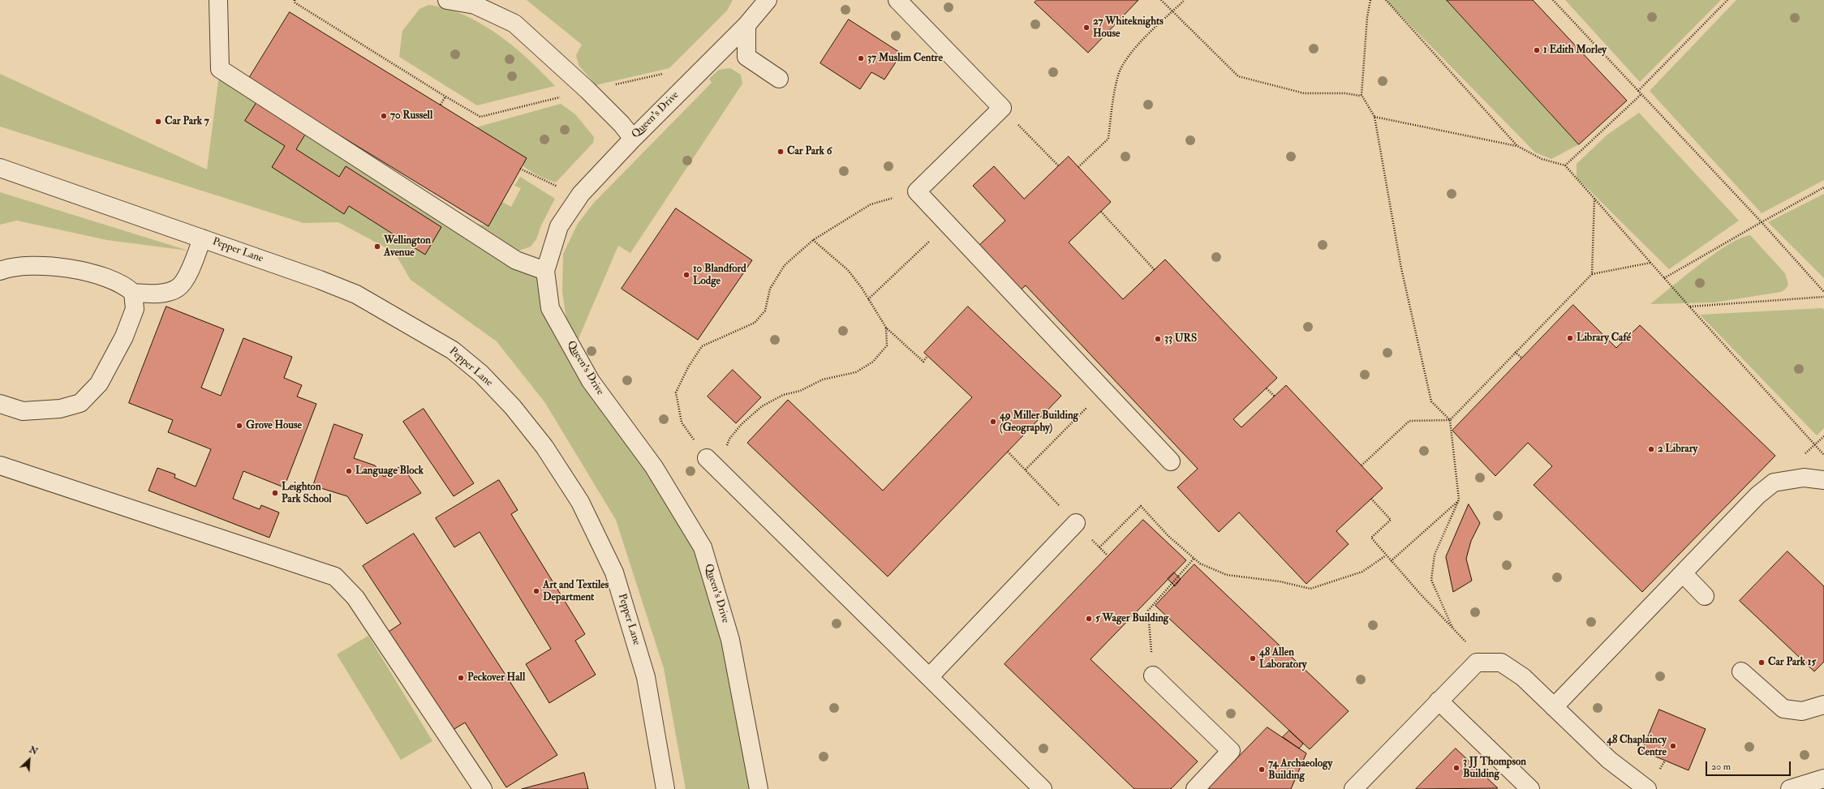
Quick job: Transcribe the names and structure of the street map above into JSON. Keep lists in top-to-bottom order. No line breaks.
{"streets":{"street":["Queen's Drive","Pepper Lane"]},"places":["27 Whiteknights House","1 Edith Morley","37 Muslim Centre","70 Russell","Car Park 7","Car Park 6","Wellington Avenue","10 Blandford Lodge","Library Café","33 URS","49 Miller Building (Geography)","Grove House","2 Library","Language Block","Leighton Park School","Art and Textiles Department","5 Wager Building","48 Allen Laboratory","Car Park 15","Peckover Hall","48 Chaplaincy Centre","3 JJ Thompson Building","74 Archaeology Building"],"scale_bar":"20 m","north":"top right"}
